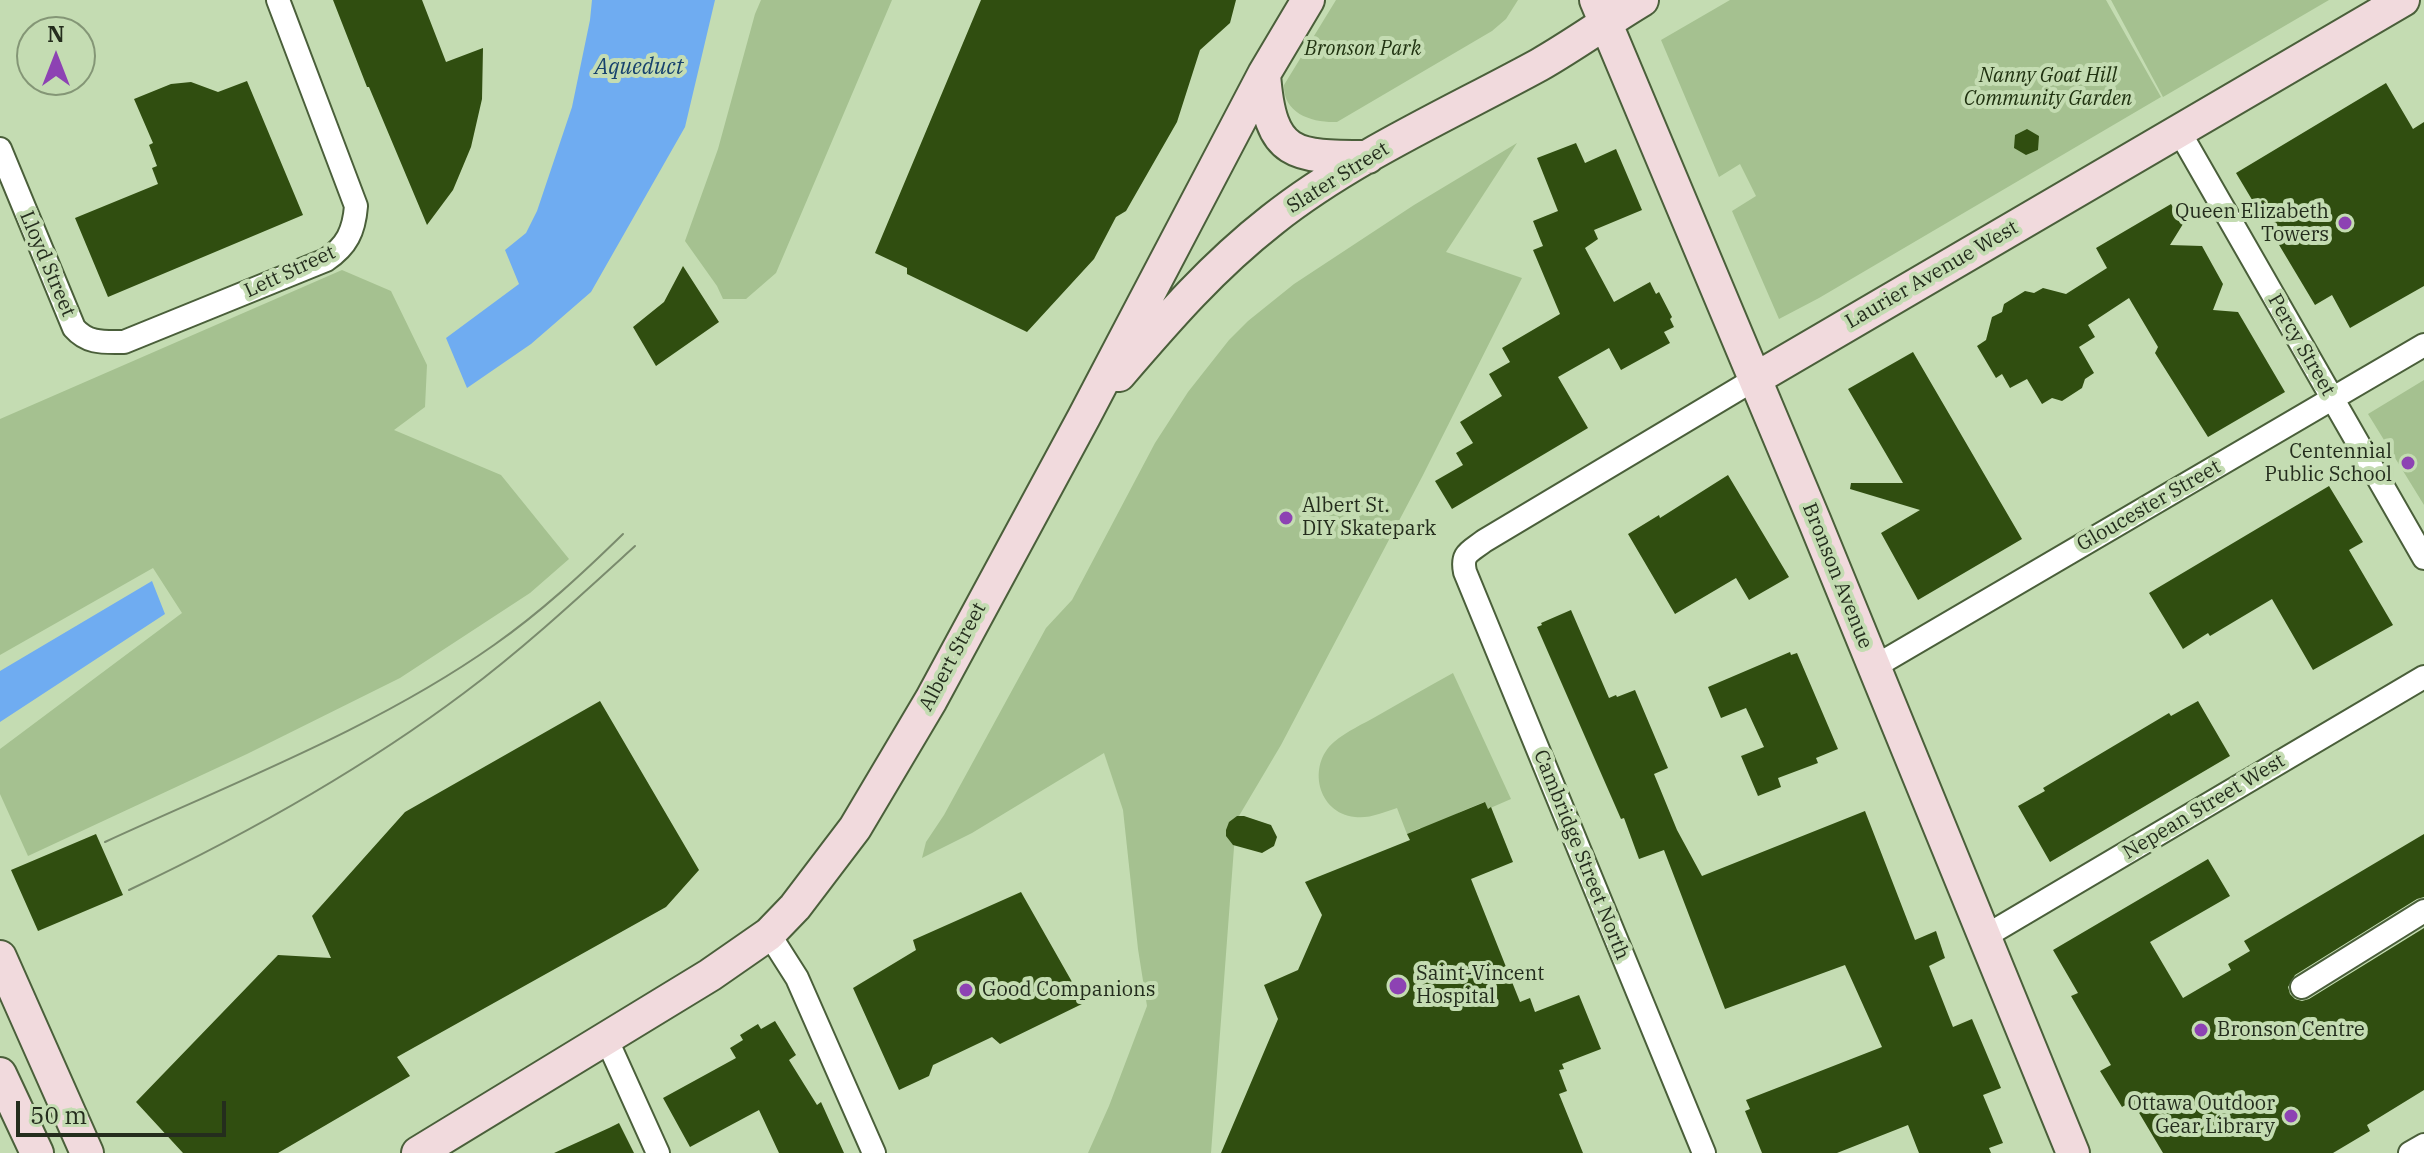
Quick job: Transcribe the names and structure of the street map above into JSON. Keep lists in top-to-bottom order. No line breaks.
{"streets":{"main road":["Slater Street","Laurier Avenue West","Bronson Avenue","Albert Street"],"street":["Lloyd Street","Lett Street","Percy Street","Gloucester Street","Nepean Street West","Cambridge Street North"]},"crossings":[["Slater Street","Bronson Avenue"],["Slater Street","Albert Street"],["Lloyd Street","Lett Street"],["Laurier Avenue West","Percy Street"],["Laurier Avenue West","Bronson Avenue"],["Laurier Avenue West","Cambridge Street North"],["Percy Street","Gloucester Street"],["Gloucester Street","Bronson Avenue"],["Bronson Avenue","Nepean Street West"]],"water":["Aqueduct"],"parks":["Bronson Park","Nanny Goat Hill Community Garden"],"places":["Queen Elizabeth Towers","Centennial Public School","Albert St. DIY Skatepark","Saint-Vincent Hospital","Good Companions","Bronson Centre","Ottawa Outdoor Gear Library"],"scale_bar":"50 m","north":"top"}
